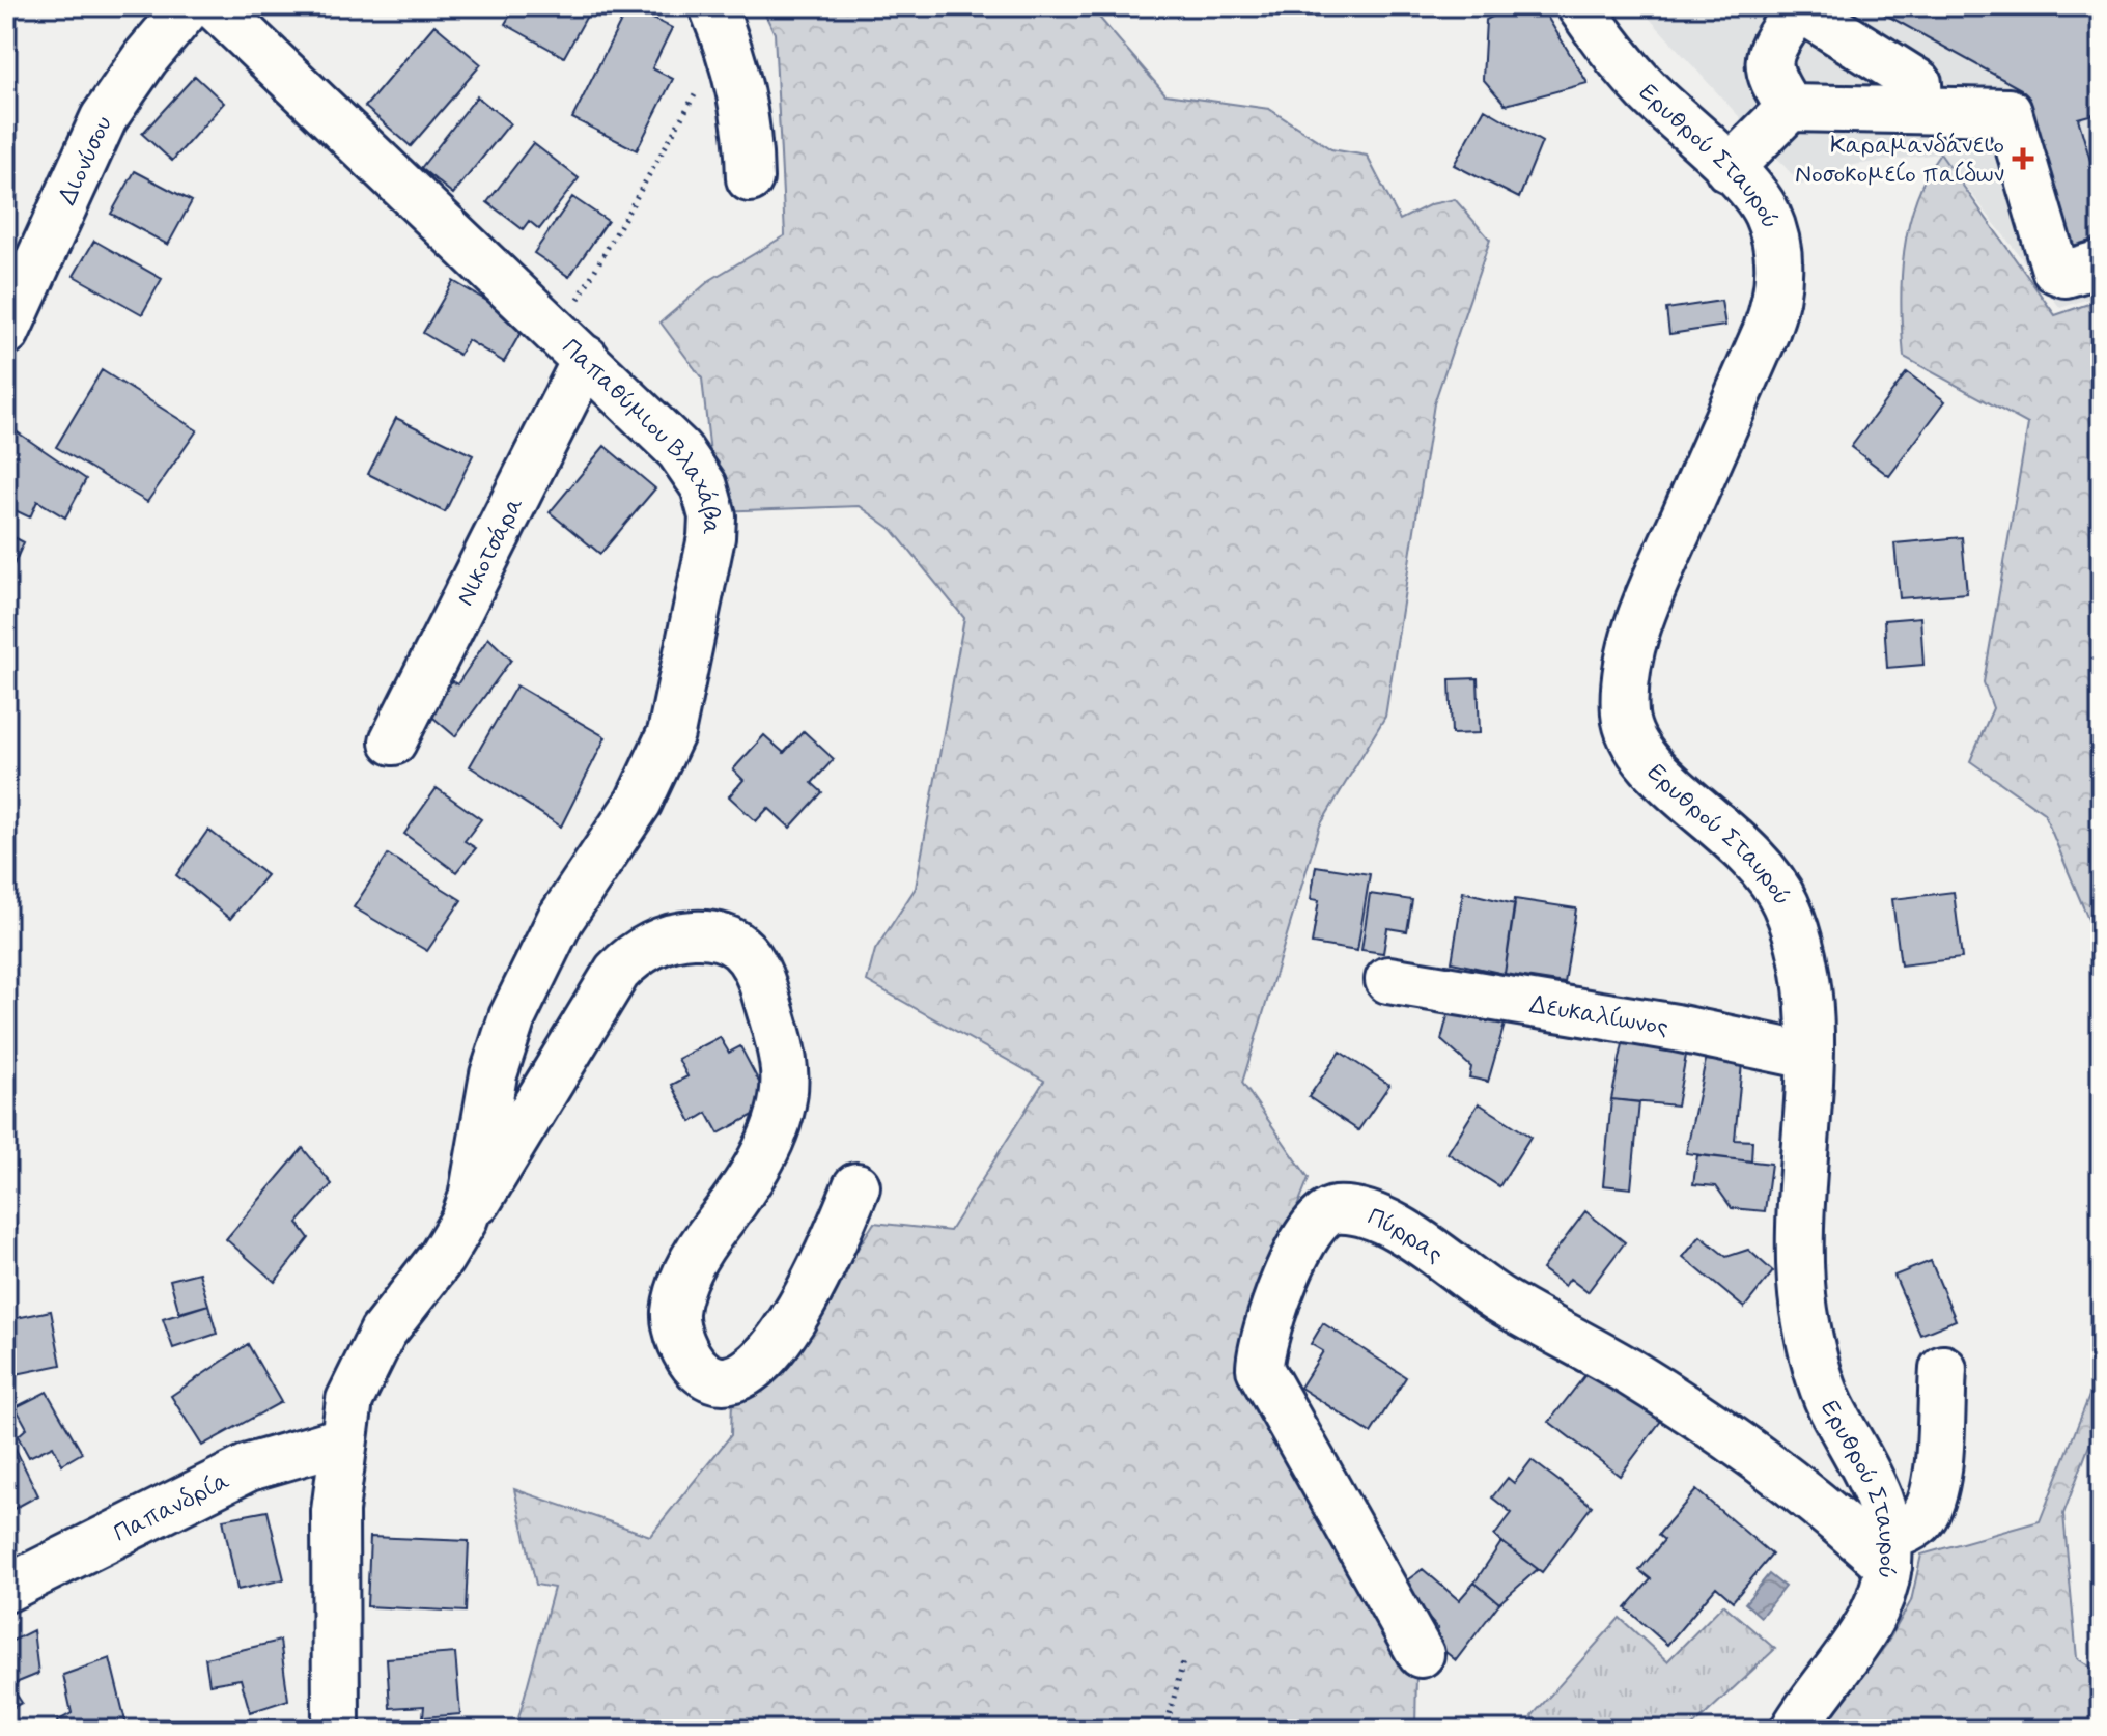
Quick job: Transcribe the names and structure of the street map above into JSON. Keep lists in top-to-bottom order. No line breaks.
{"streets":{"street":["Ερυθρού Σταυρού","Διονύσου","Παπαθύμιου Βλαχάβα","Νικοτσάρα","Δευκαλίωνος","Πύρρας","Παπανδρία"]},"crossings":[["Ερυθρού Σταυρού","Δευκαλίωνος"],["Ερυθρού Σταυρού","Πύρρας"],["Παπαθύμιου Βλαχάβα","Νικοτσάρα"],["Παπαθύμιου Βλαχάβα","Παπανδρία"]],"places":{"health":["Καραμανδάνειο Νοσοκομείο παίδων"]}}
